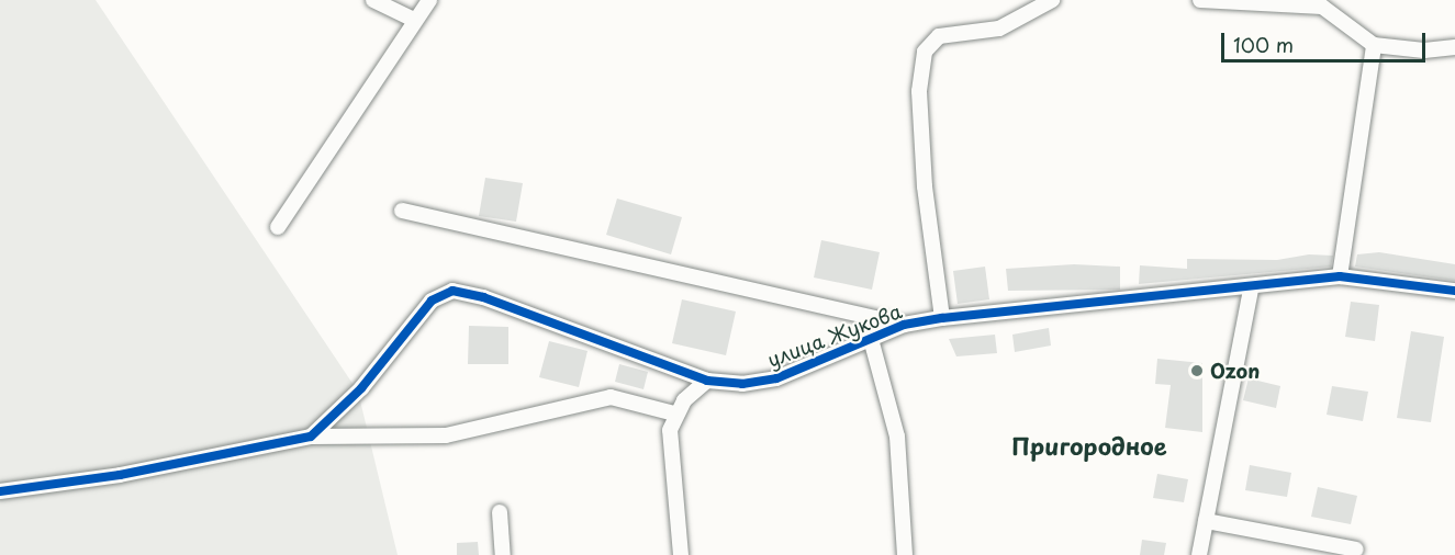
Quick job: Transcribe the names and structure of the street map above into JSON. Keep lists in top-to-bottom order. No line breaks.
{"streets":{"street":["улица Жукова"]},"districts":["Пригородное"],"places":["Ozon"],"scale_bar":"100 m"}
